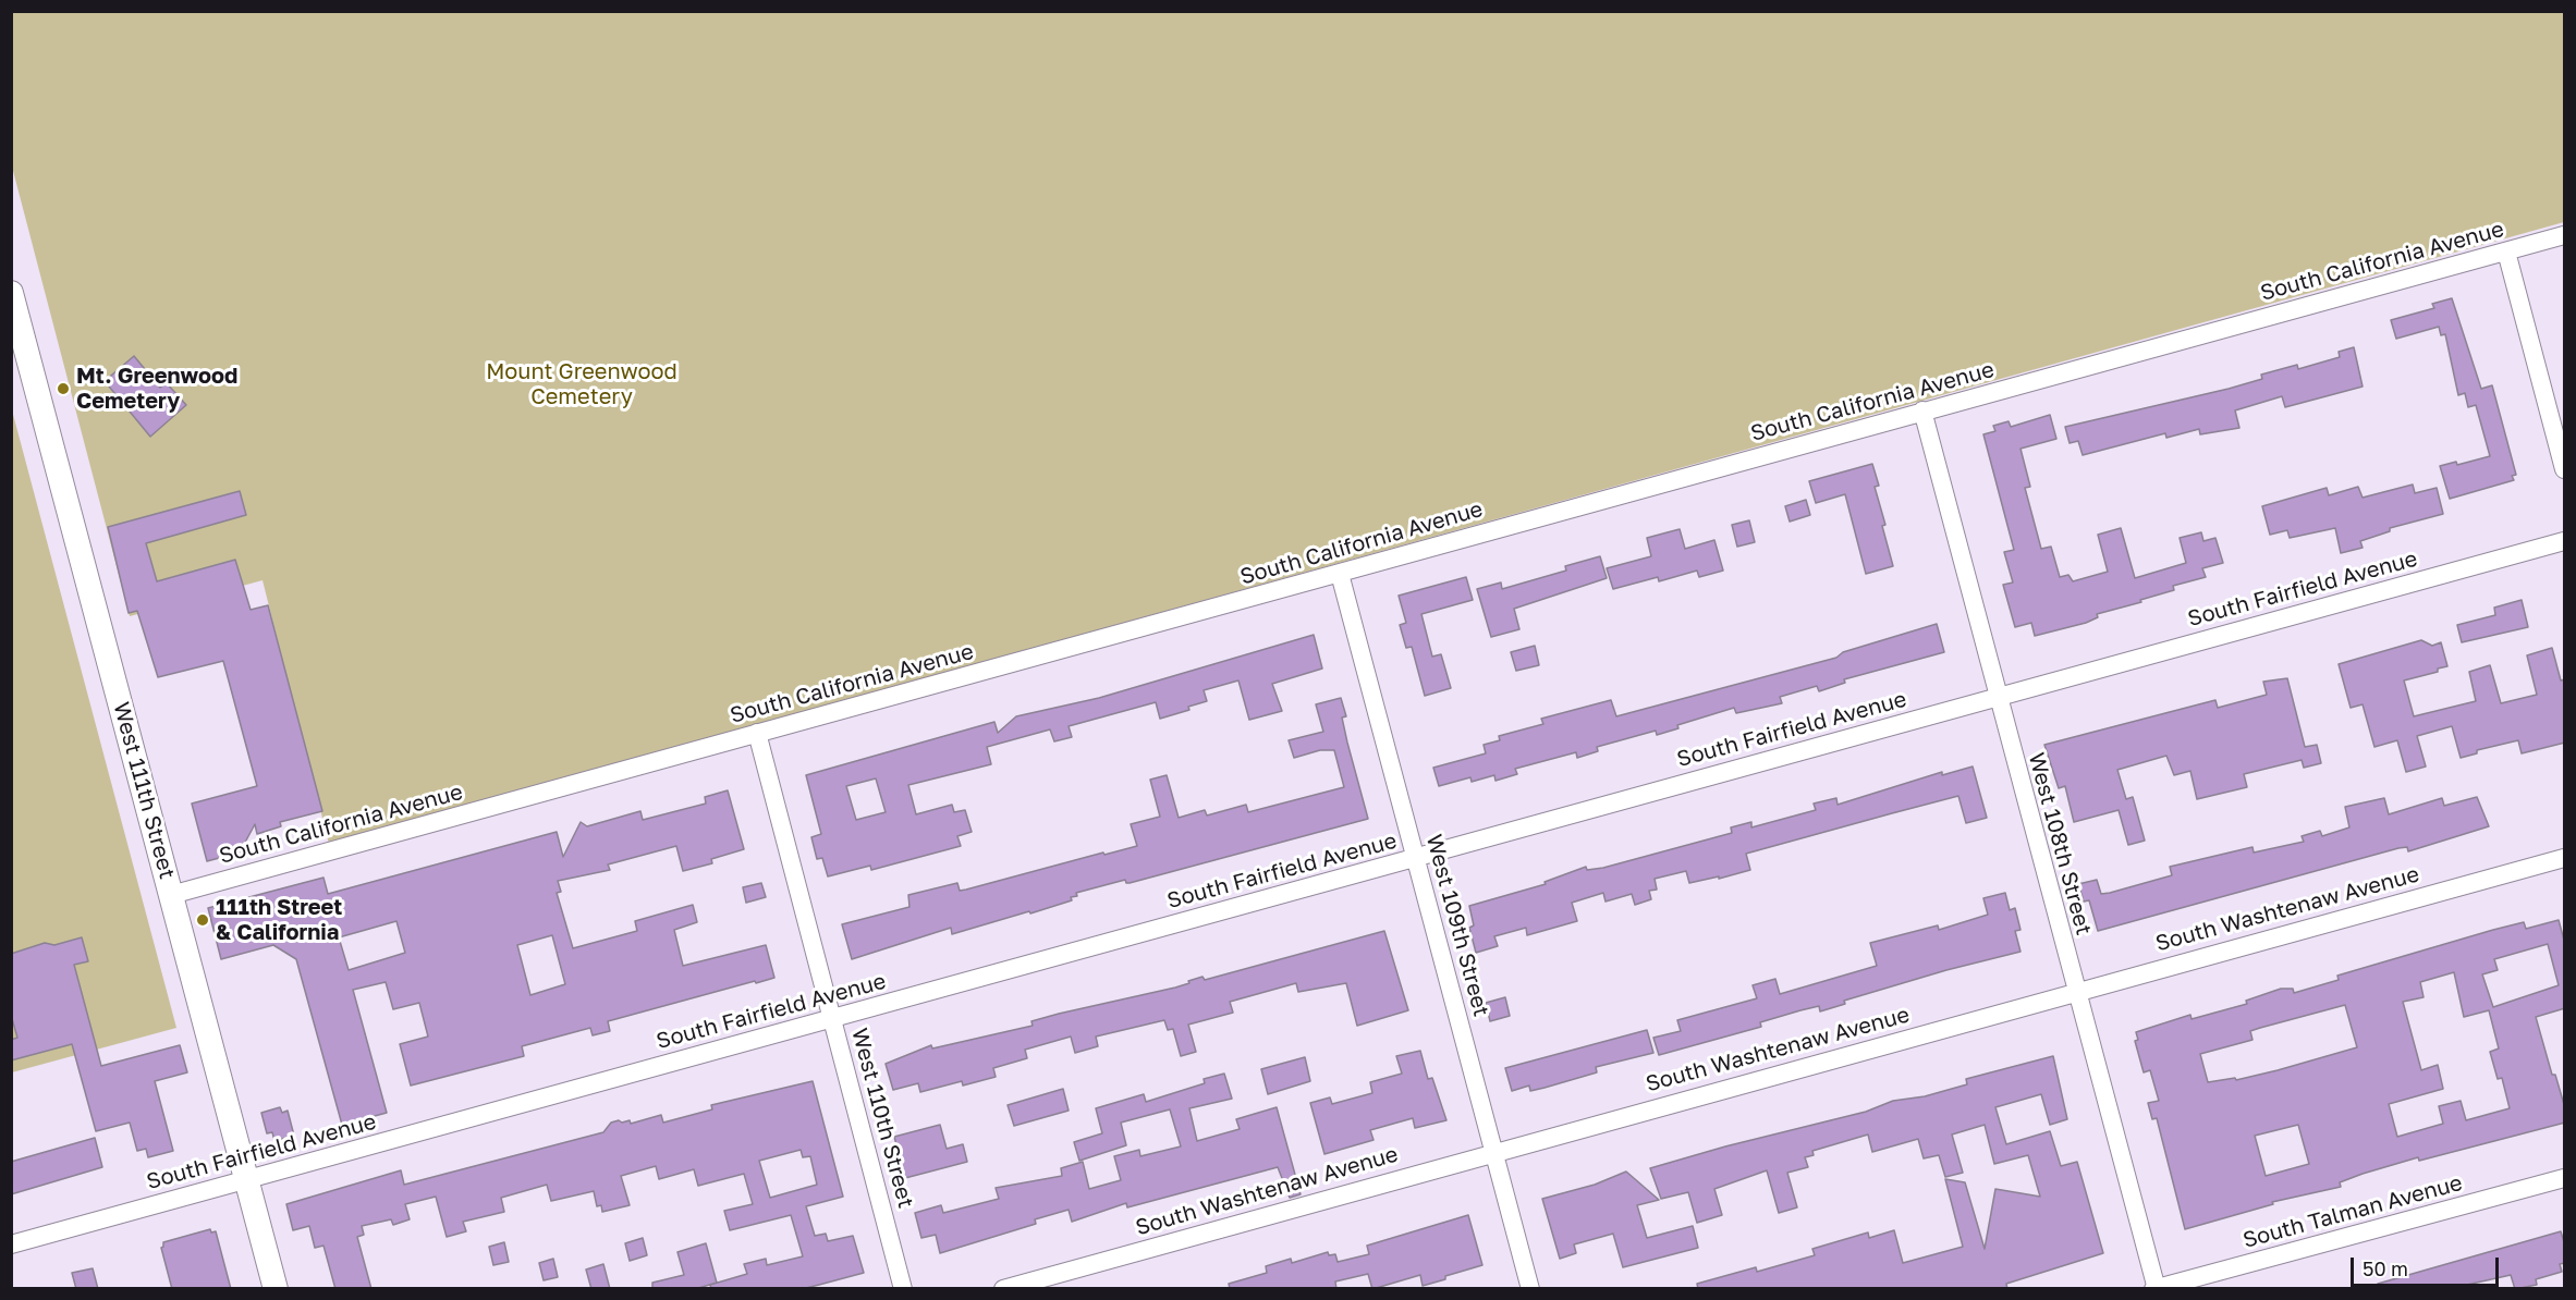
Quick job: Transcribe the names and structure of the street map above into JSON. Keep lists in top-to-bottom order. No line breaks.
{"streets":{"main road":["West 111th Street"],"street":["South California Avenue","South Fairfield Avenue","West 108th Street","South Washtenaw Avenue","West 109th Street","West 110th Street","South Talman Avenue"]},"crossings":[["South California Avenue","West 111th Street"],["South California Avenue","West 108th Street"],["South California Avenue","West 109th Street"],["South California Avenue","West 110th Street"],["South Fairfield Avenue","West 111th Street"],["South Fairfield Avenue","West 108th Street"],["South Fairfield Avenue","West 109th Street"],["South Fairfield Avenue","West 110th Street"],["West 108th Street","South Washtenaw Avenue"],["West 108th Street","South Talman Avenue"],["South Washtenaw Avenue","West 109th Street"]],"parks":["Mount Greenwood Cemetery"],"places":["Mt. Greenwood Cemetery","111th Street & California"],"scale_bar":"50 m"}
